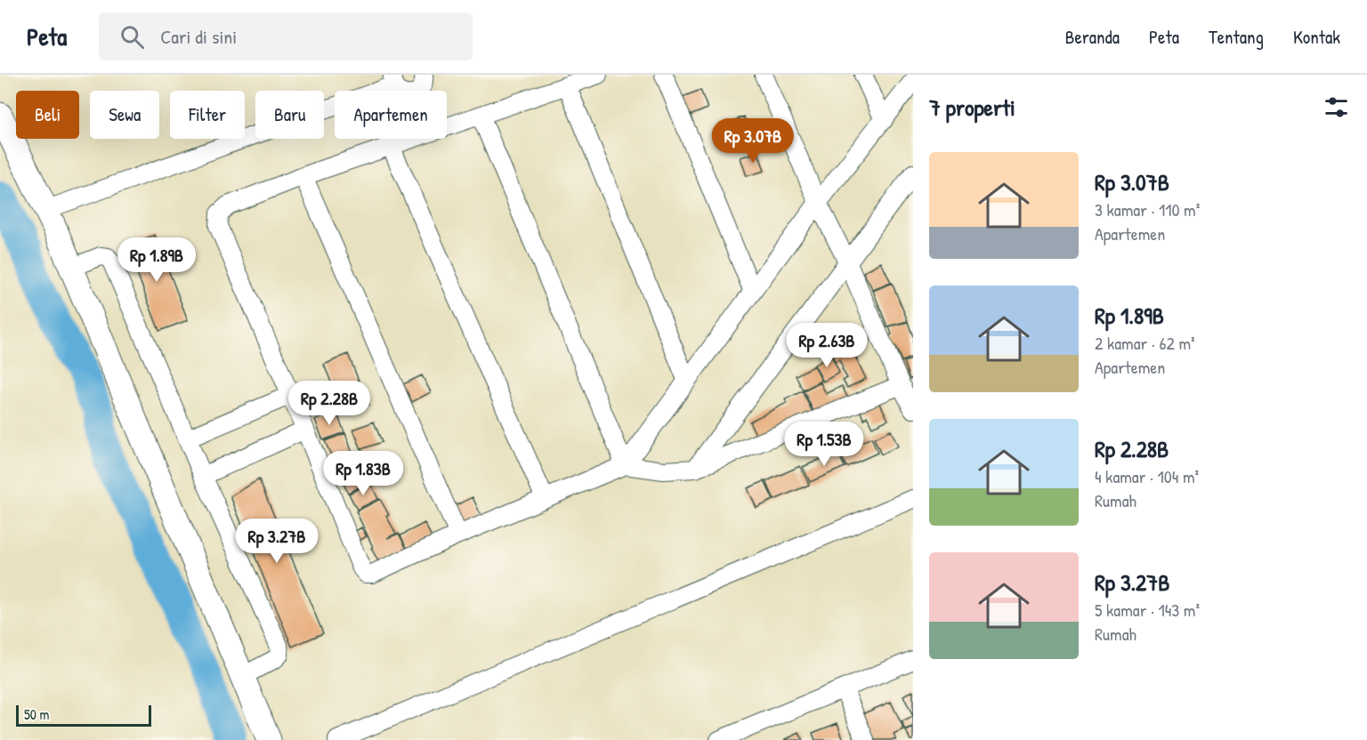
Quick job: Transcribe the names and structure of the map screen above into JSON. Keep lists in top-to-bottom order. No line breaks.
{"scale_bar":"50 m","page":{"header":"Peta","search":"Cari di sini","nav":["Beranda","Peta","Tentang","Kontak"],"heading":"7 properti","chip":["Beli","Sewa","Filter","Baru","Apartemen"],"price":["Rp 3.07B","Rp 1.89B","Rp 2.63B","Rp 2.28B","Rp 1.53B","Rp 1.83B","Rp 3.27B"],"list":[{"name":"Rp 3.07B","note":"3 kamar · 110 m² · Apartemen"},{"name":"Rp 1.89B","note":"2 kamar · 62 m² · Apartemen"},{"name":"Rp 2.28B","note":"4 kamar · 104 m² · Rumah"},{"name":"Rp 3.27B","note":"5 kamar · 143 m² · Rumah"}],"scale":"50 m"}}
